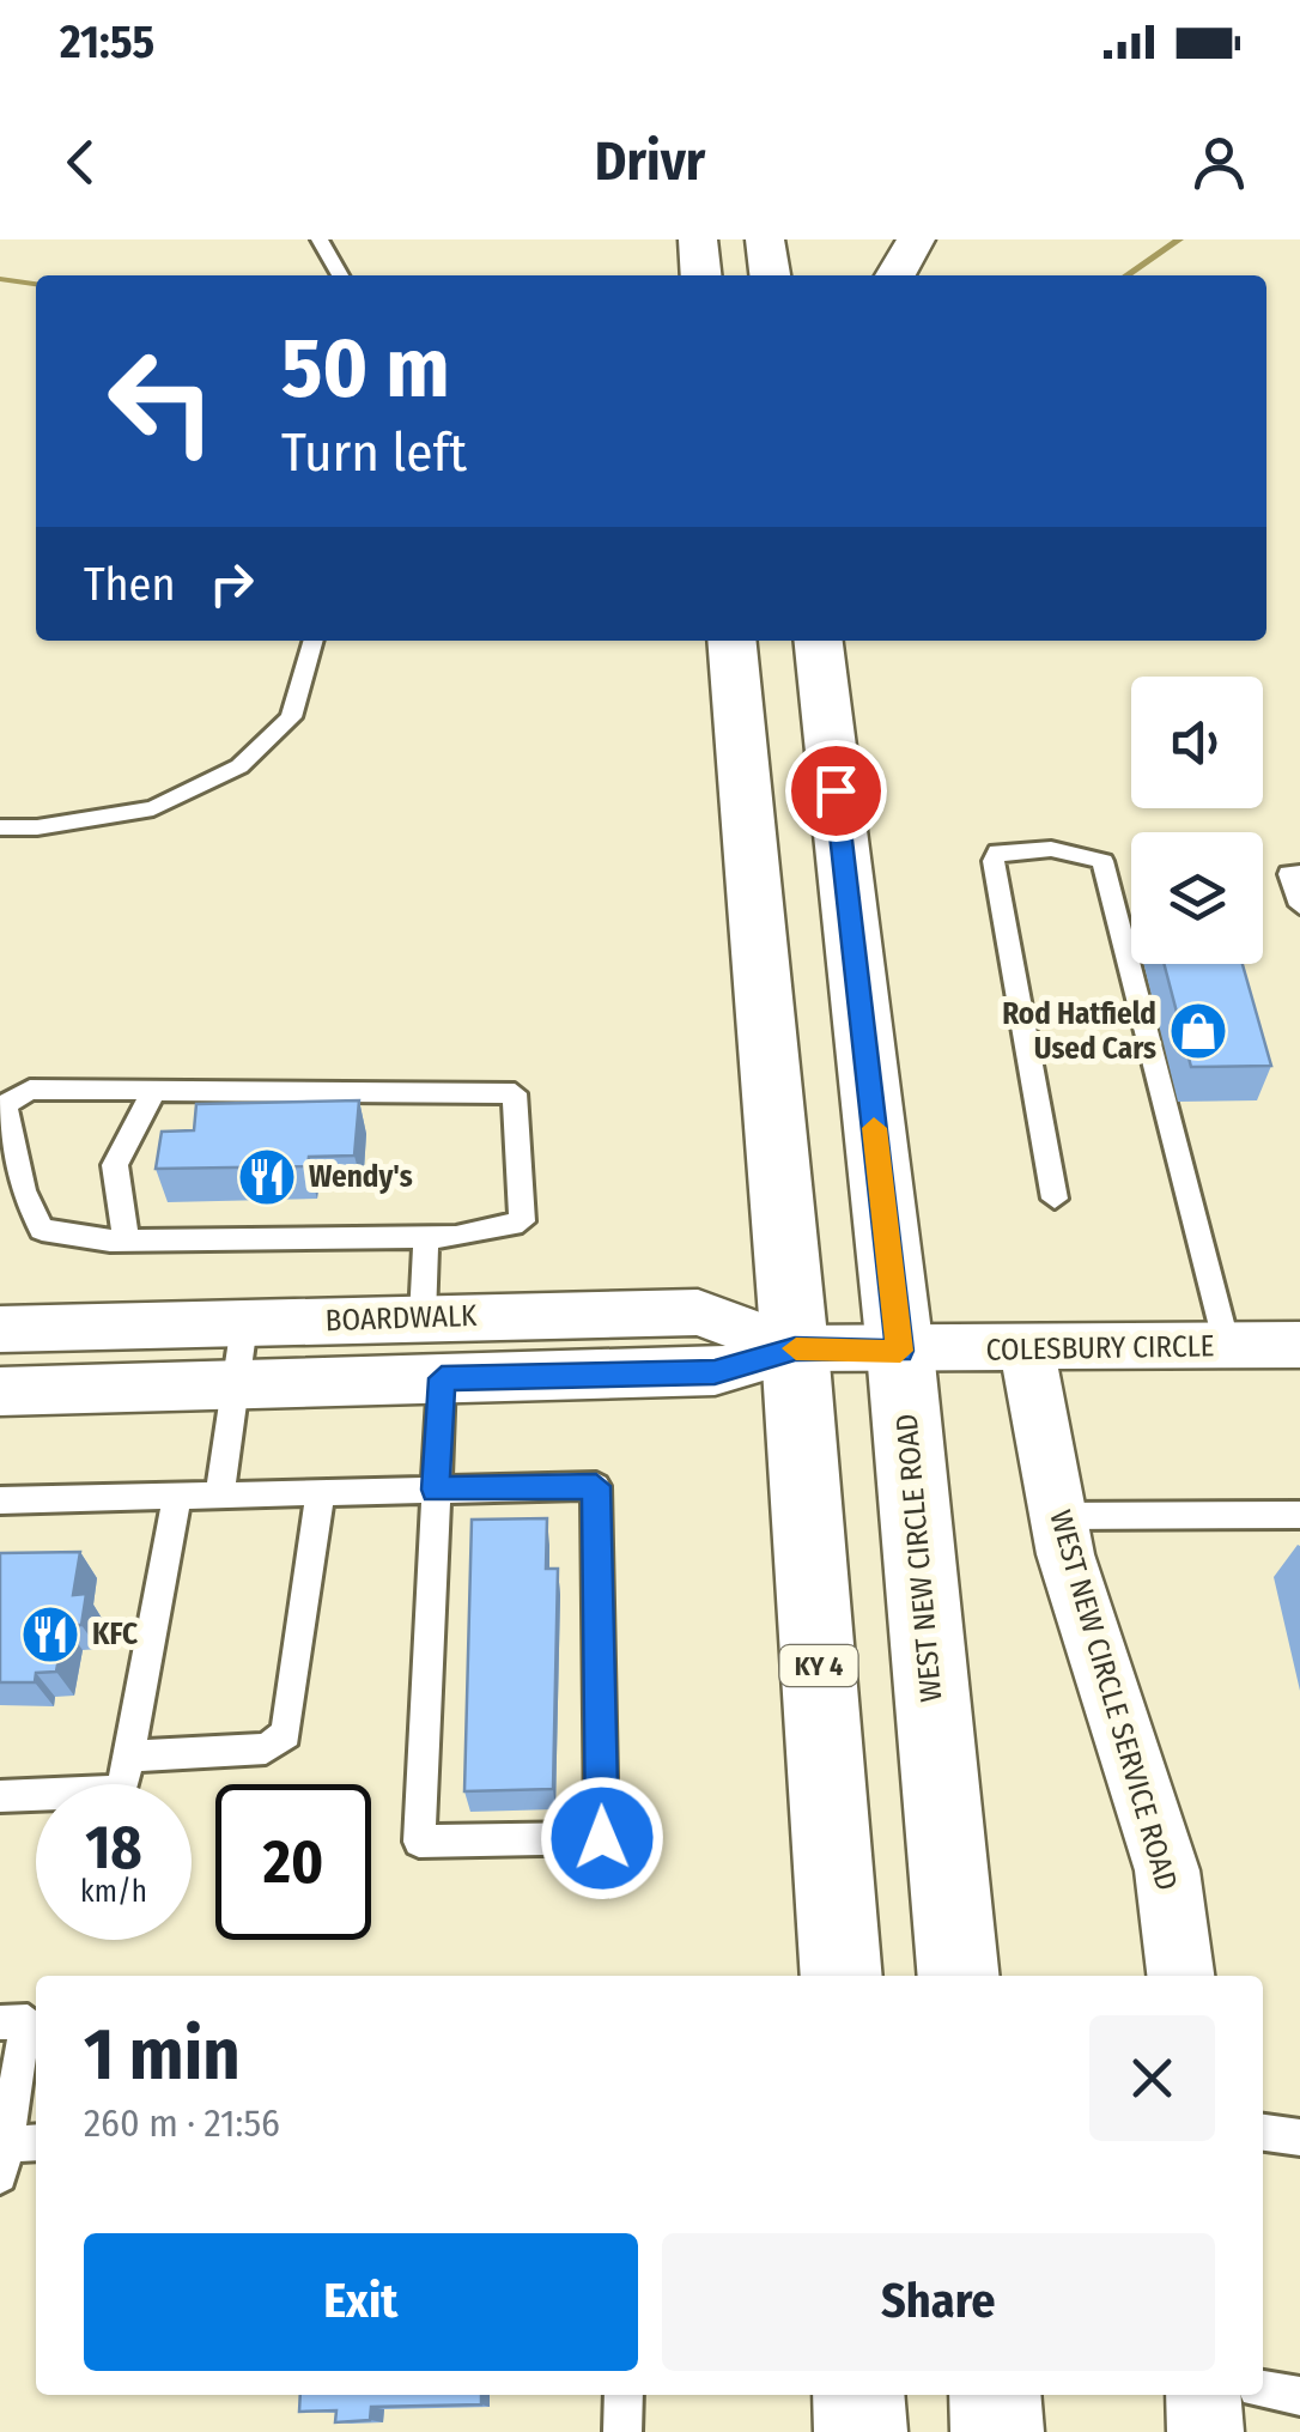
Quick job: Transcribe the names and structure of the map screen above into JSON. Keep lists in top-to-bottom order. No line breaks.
{"streets":{"highway":["WEST NEW CIRCLE ROAD","KY 4"],"street":["BOARDWALK","COLESBURY CIRCLE","WEST NEW CIRCLE SERVICE ROAD"]},"crossings":[["BOARDWALK","COLESBURY CIRCLE"],["BOARDWALK","WEST NEW CIRCLE ROAD"],["BOARDWALK","KY 4"],["COLESBURY CIRCLE","WEST NEW CIRCLE ROAD"],["COLESBURY CIRCLE","WEST NEW CIRCLE SERVICE ROAD"]],"places":{"shop":["Rod Hatfield Used Cars"],"restaurant":["Wendy's","KFC"]},"page":{"status":"21:55","header":"Drivr","turn":["50 m","Turn left"],"then":"Then","speed":"18 km/h","limit":"20","heading":["1 min","260 m · 21:56"],"buttons":["Exit","Share"]}}
